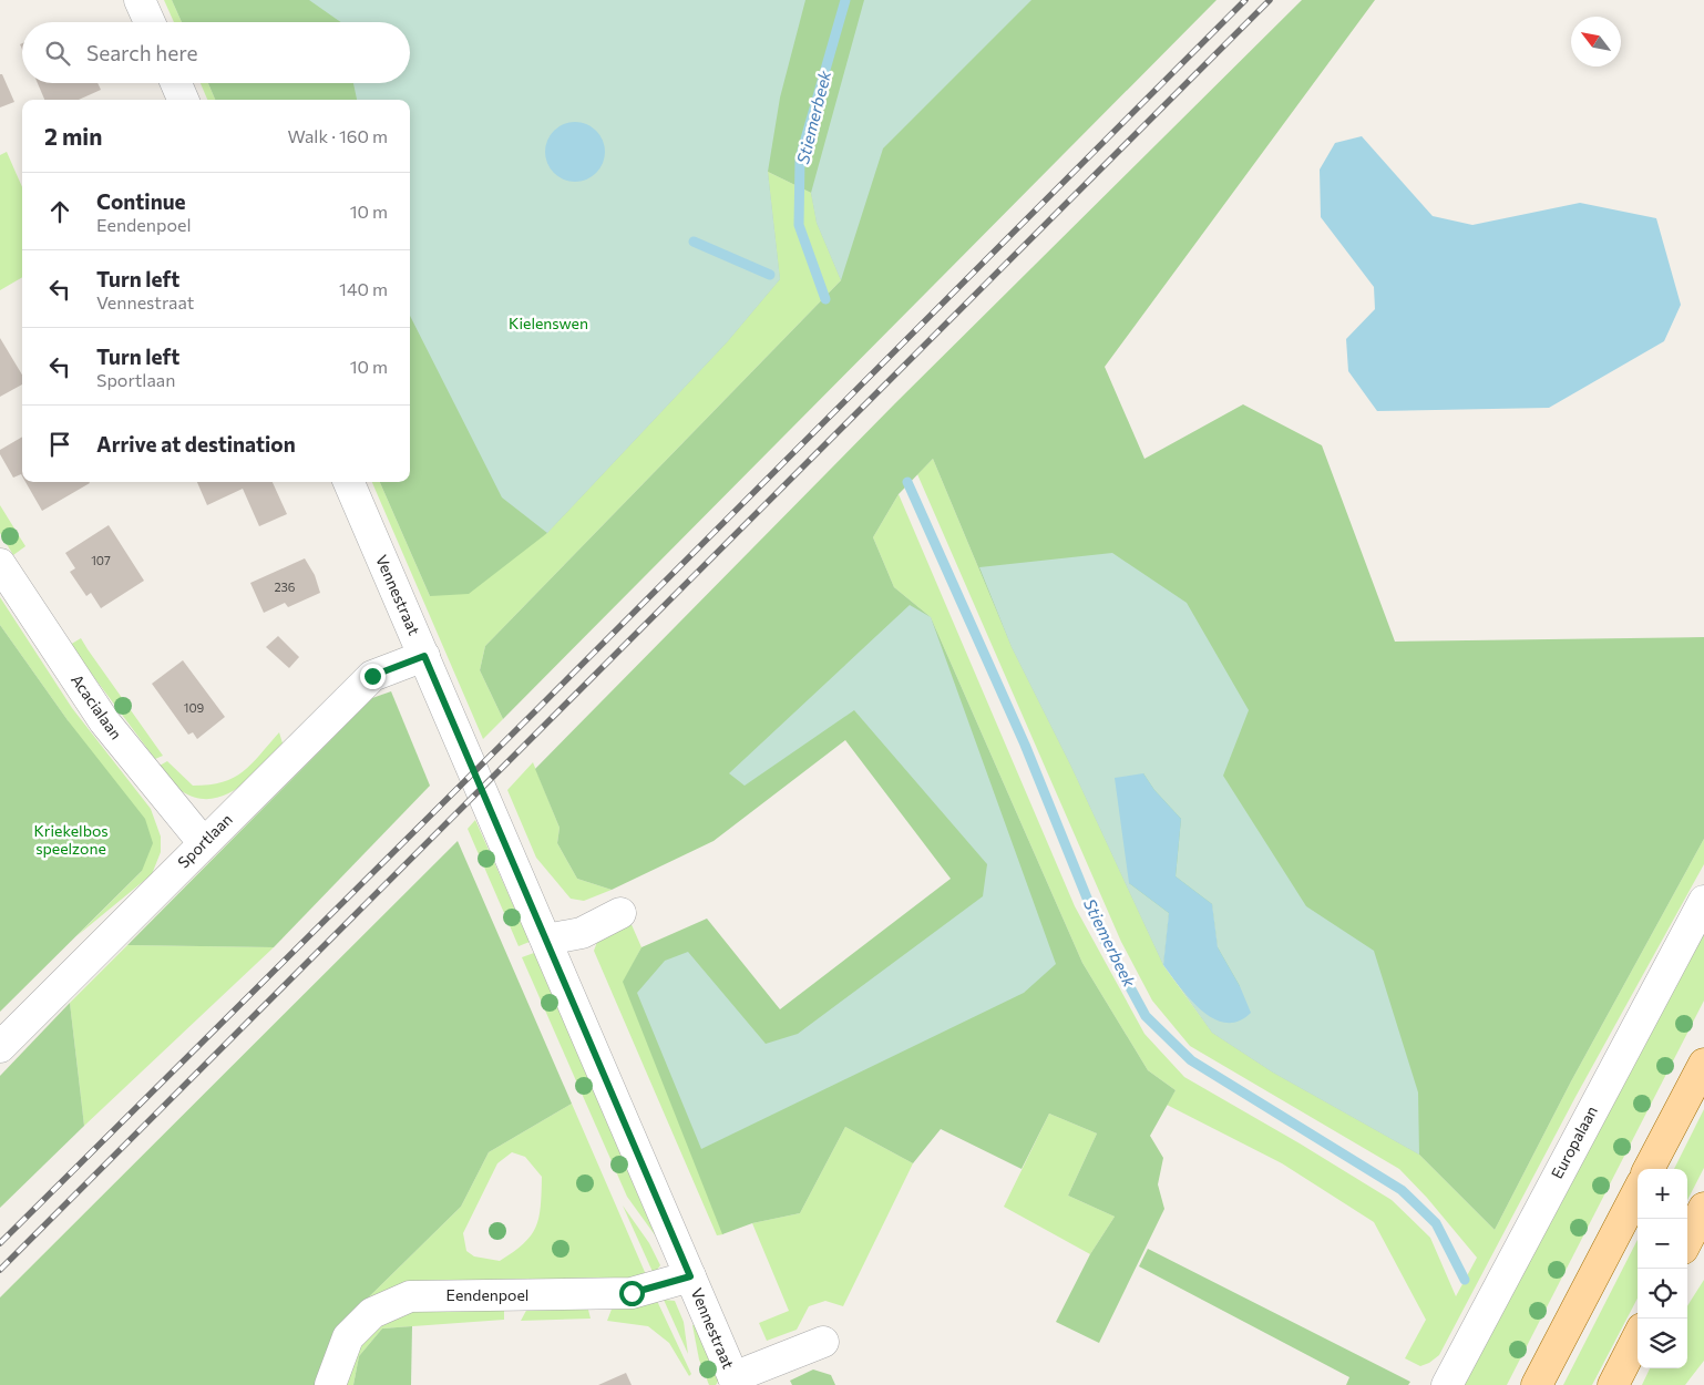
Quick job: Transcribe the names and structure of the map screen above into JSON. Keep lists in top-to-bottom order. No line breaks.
{"streets":{"street":["Vennestraat","Acacialaan","Sportlaan","Europalaan","Eendenpoel"]},"crossings":[["Vennestraat","Sportlaan"],["Vennestraat","Eendenpoel"],["Acacialaan","Sportlaan"]],"water":["Stiemerbeek"],"parks":["Kielenswen","Kriekelbos speelzone"],"house_numbers":["107","236","109"],"north":"top left","page":{"search":"Search here","heading":["2 min","Walk · 160 m"],"list":[["Continue","Eendenpoel","10 m"],["Turn left","Vennestraat","140 m"],["Turn left","Sportlaan","10 m"],"Arrive at destination"],"map_buttons":["+","−"]}}
